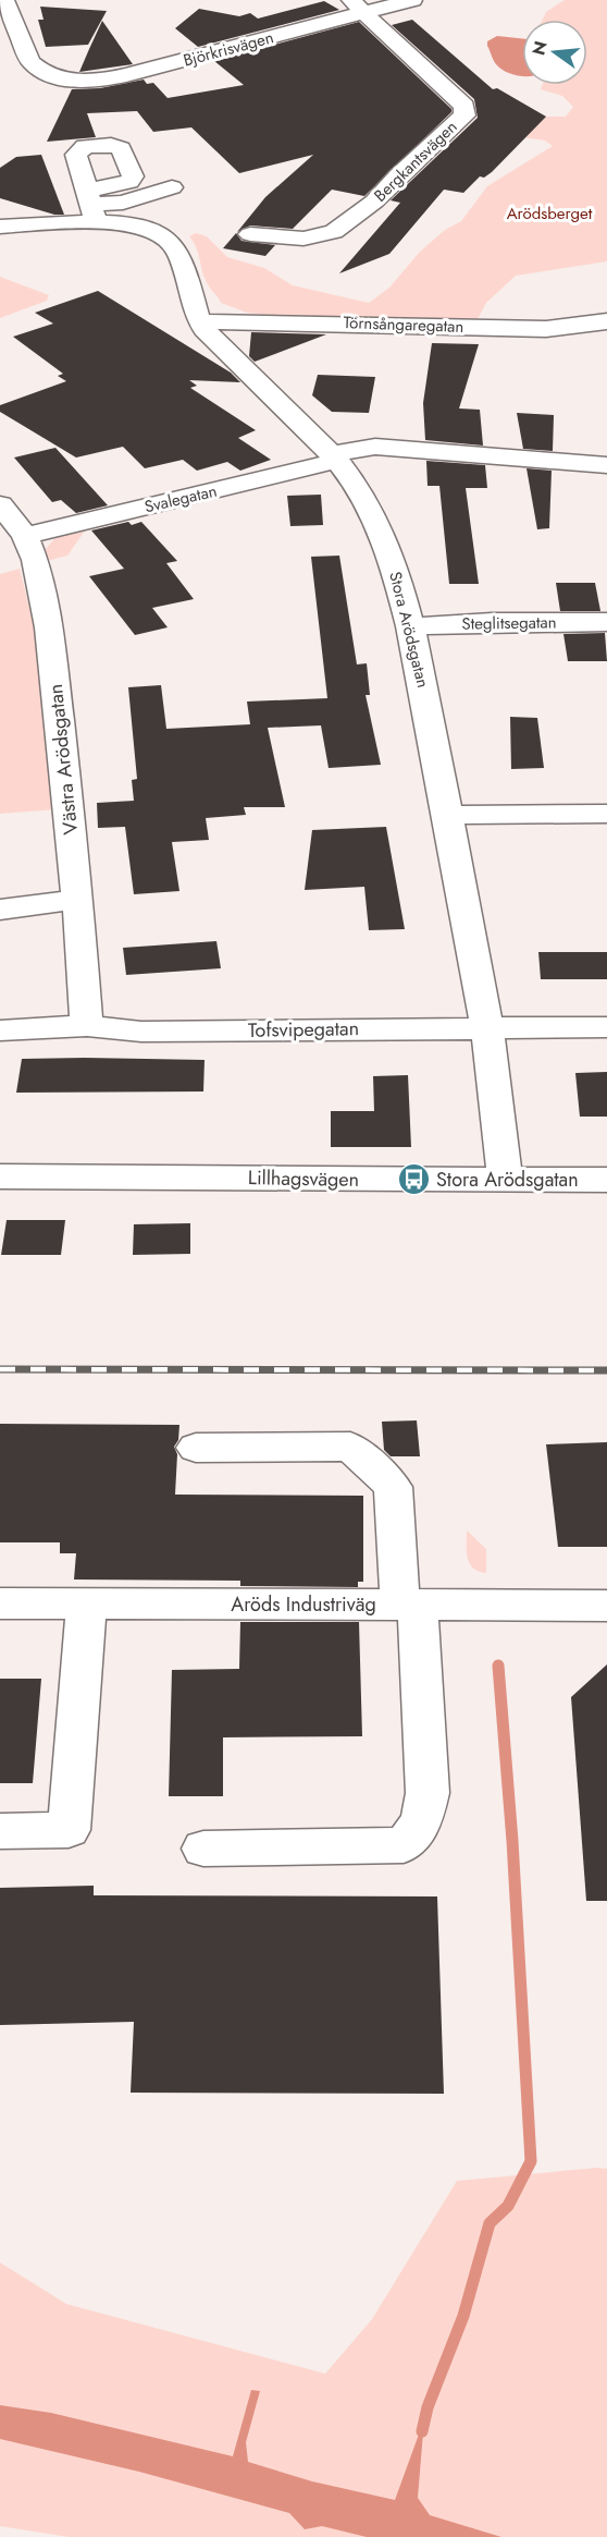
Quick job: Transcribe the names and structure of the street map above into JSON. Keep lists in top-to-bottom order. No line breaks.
{"streets":{"street":["Björkrisvägen","Bergkantsvägen","Törnsångaregatan","Svalegatan","Steglitsegatan","Stora Arödsgatan","Västra Arödsgatan","Tofsvipegatan","Lillhagsvägen","Aröds Industriväg"]},"crossings":[["Björkrisvägen","Bergkantsvägen"],["Törnsångaregatan","Stora Arödsgatan"],["Svalegatan","Stora Arödsgatan"],["Svalegatan","Västra Arödsgatan"],["Steglitsegatan","Stora Arödsgatan"],["Stora Arödsgatan","Tofsvipegatan"],["Stora Arödsgatan","Lillhagsvägen"],["Västra Arödsgatan","Tofsvipegatan"]],"parks":["Arödsberget"],"places":{"bus stop":["Stora Arödsgatan"]},"north":"left"}
